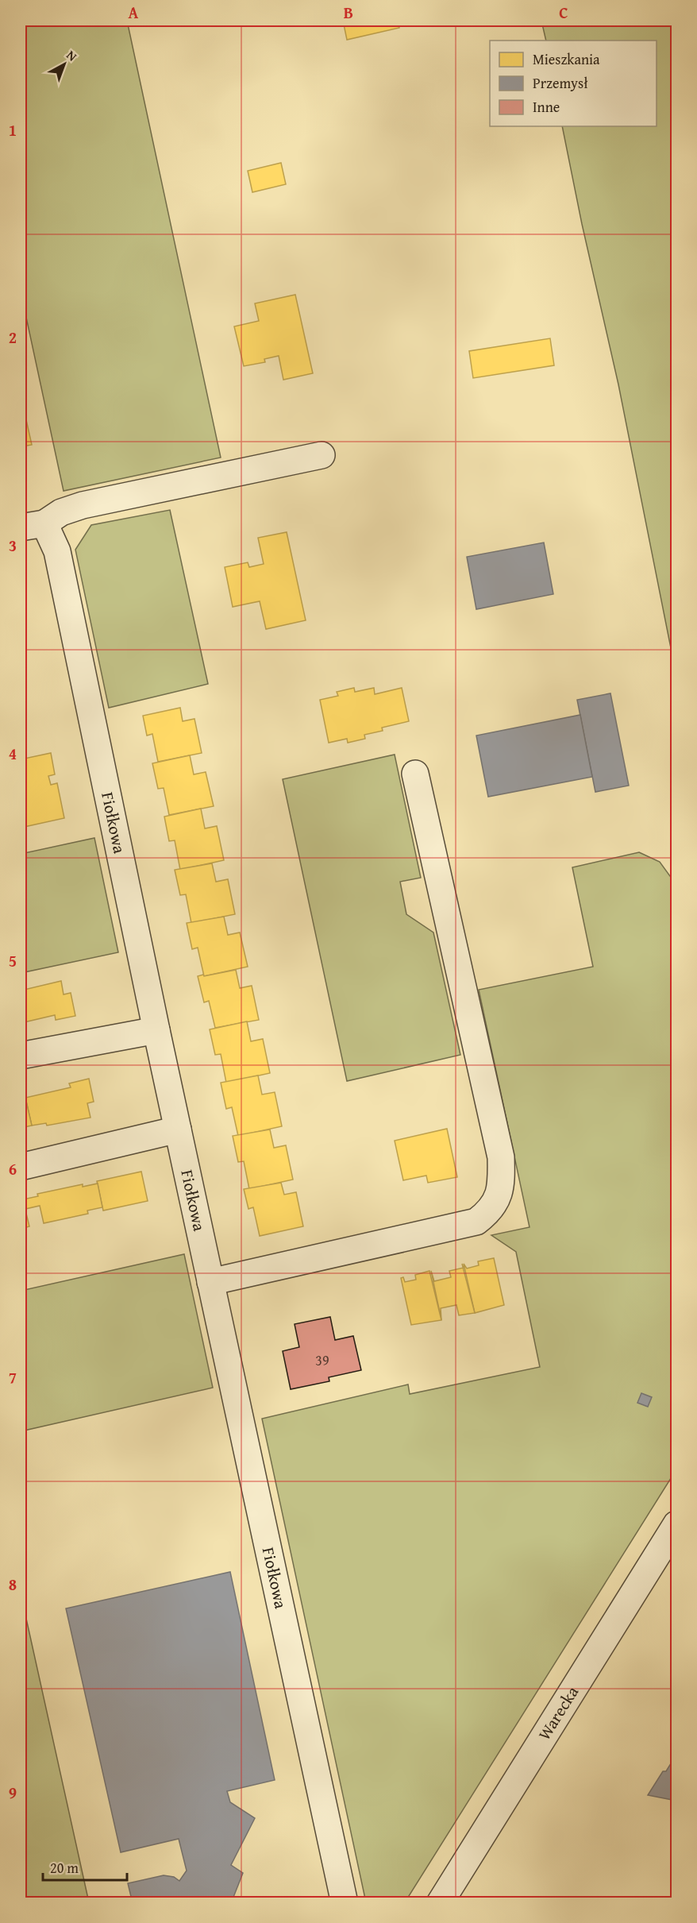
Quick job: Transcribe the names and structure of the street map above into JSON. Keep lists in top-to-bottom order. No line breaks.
{"streets":{"street":["Fiołkowa","Warecka"]},"house_numbers":["39"],"legend":["Mieszkania","Przemysł","Inne"],"scale_bar":"20 m","north":"top right","grid":{"columns":["A","B","C"],"rows":["1","2","3","4","5","6","7","8","9"]}}
